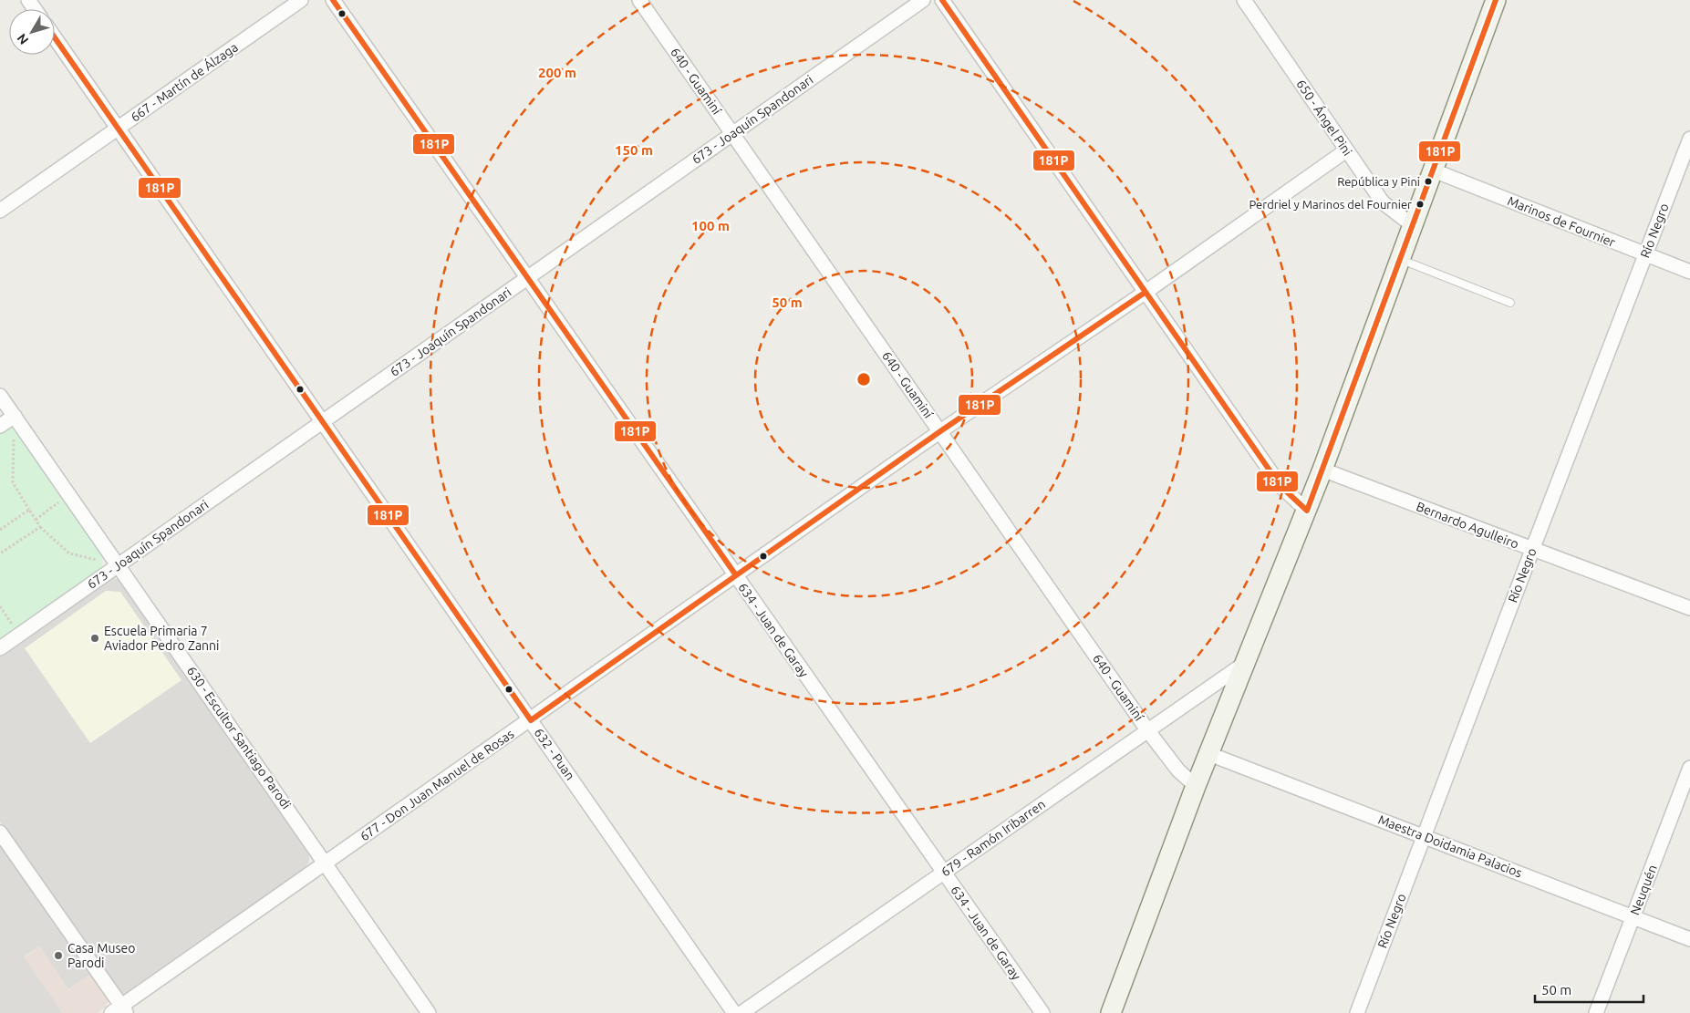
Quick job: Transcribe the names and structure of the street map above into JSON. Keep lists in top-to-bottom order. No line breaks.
{"streets":{"street":["640 - Guaminí","667 - Martín de Álzaga","650 - Ángel Pini","673 - Joaquín Spandonari","Marinos de Fournier","Río Negro","Bernardo Agulleiro","634 - Juan de Garay","630 - Escultor Santiago Parodi","632 - Puan","677 - Don Juan Manuel de Rosas","679 - Ramón Iribarren","Maestra Doidamia Palacios","Neuquén"]},"crossings":[["640 - Guaminí","673 - Joaquín Spandonari"],["640 - Guaminí","677 - Don Juan Manuel de Rosas"],["640 - Guaminí","679 - Ramón Iribarren"],["667 - Martín de Álzaga","632 - Puan"],["650 - Ángel Pini","677 - Don Juan Manuel de Rosas"],["673 - Joaquín Spandonari","634 - Juan de Garay"],["673 - Joaquín Spandonari","630 - Escultor Santiago Parodi"],["673 - Joaquín Spandonari","632 - Puan"],["Marinos de Fournier","Río Negro"],["Río Negro","Bernardo Agulleiro"],["Río Negro","Maestra Doidamia Palacios"],["634 - Juan de Garay","677 - Don Juan Manuel de Rosas"],["634 - Juan de Garay","679 - Ramón Iribarren"],["630 - Escultor Santiago Parodi","677 - Don Juan Manuel de Rosas"],["632 - Puan","677 - Don Juan Manuel de Rosas"],["Maestra Doidamia Palacios","Neuquén"]],"places":["República y Pini","Perdriel y Marinos del Fournier","Escuela Primaria 7 Aviador Pedro Zanni","Casa Museo Parodi"],"lines":["transit line 181P"],"scale_bar":"50 m","north":"bottom left","rings":["200 m","150 m","100 m","50 m"]}
